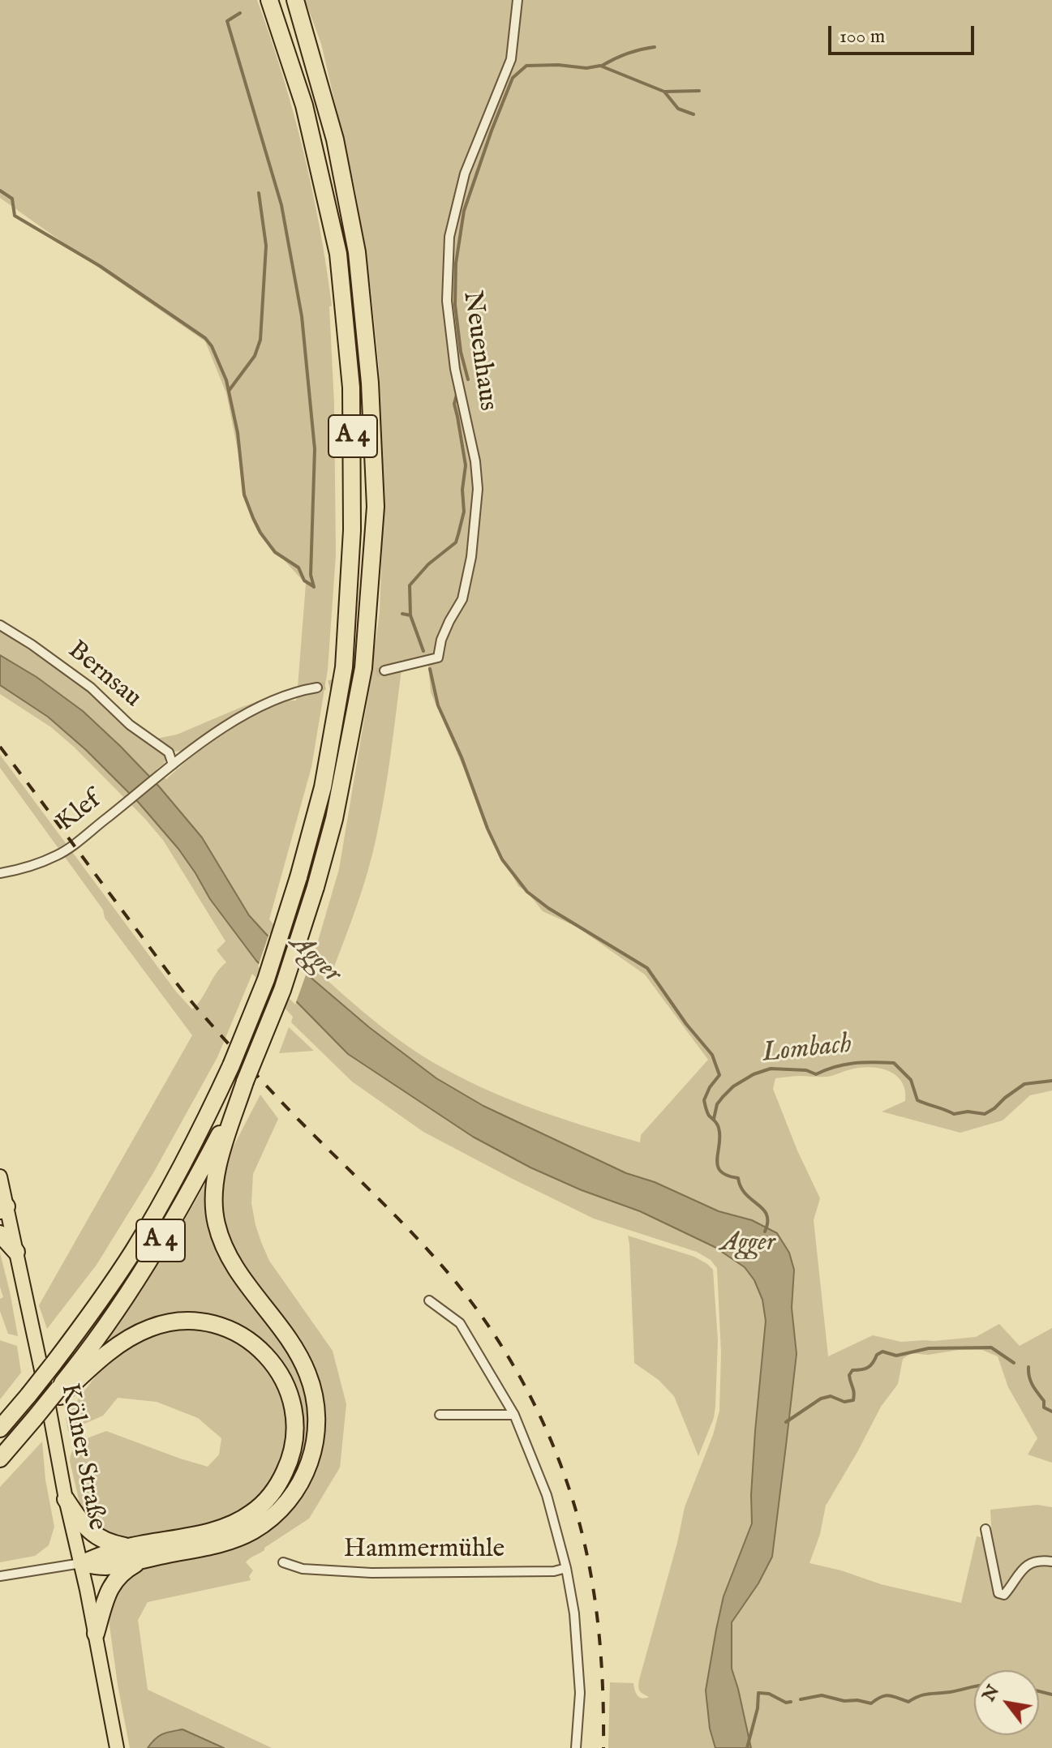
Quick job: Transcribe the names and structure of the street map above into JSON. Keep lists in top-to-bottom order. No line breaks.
{"streets":{"highway":["A 4"],"main road":["Kölner Straße"],"street":["Neuenhaus","Bernsau","Klef","Hammermühle"]},"crossings":[["Bernsau","Klef"]],"water":["Agger","Lombach"],"parks":["Agger"],"scale_bar":"100 m","north":"top left"}
